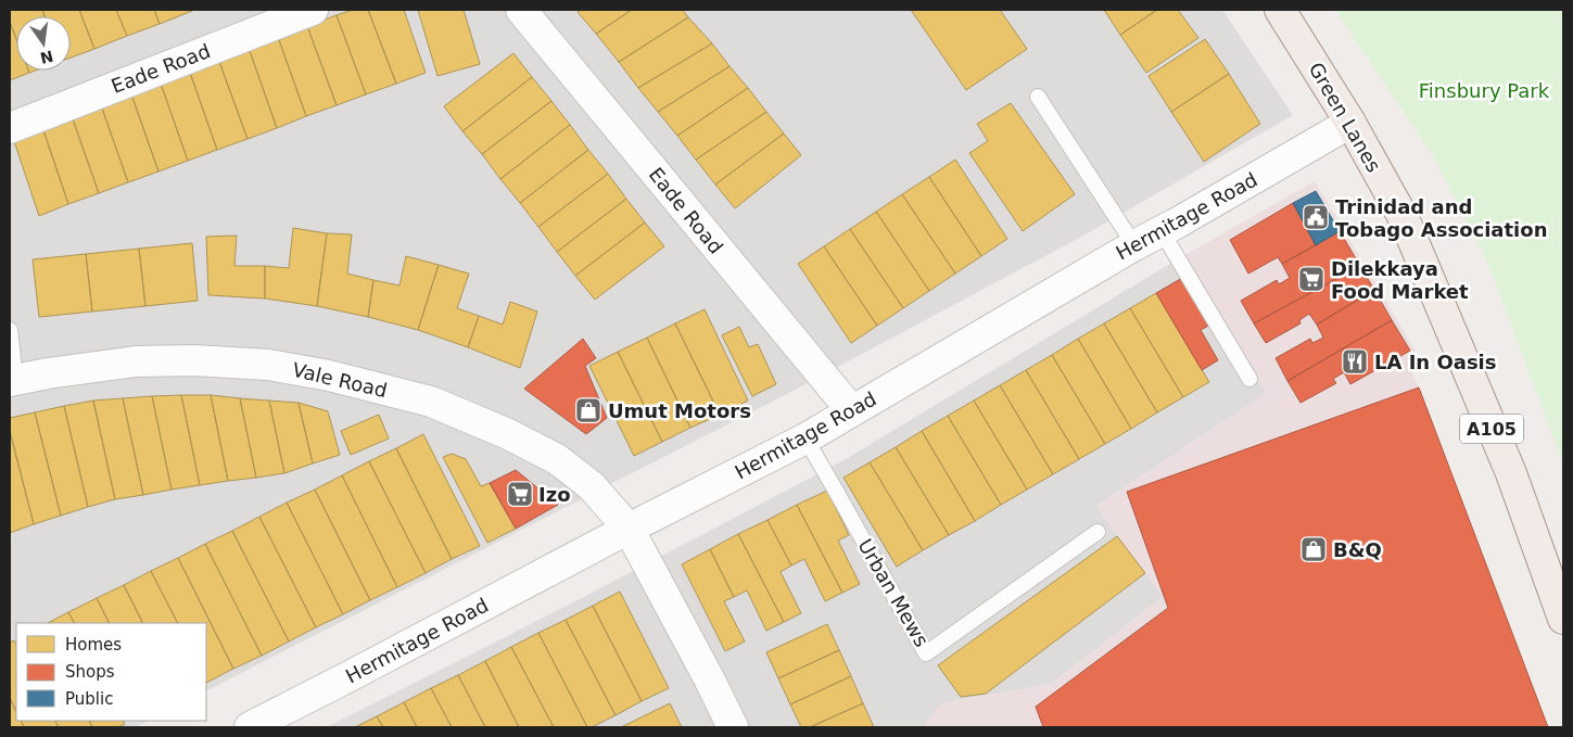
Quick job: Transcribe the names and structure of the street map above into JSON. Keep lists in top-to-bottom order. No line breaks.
{"streets":{"main road":["Green Lanes","A105"],"street":["Eade Road","Hermitage Road","Vale Road"],"lane":["Urban Mews"]},"crossings":[["Eade Road","Hermitage Road"],["Green Lanes","Hermitage Road"],["Hermitage Road","Vale Road"],["Hermitage Road","Urban Mews"]],"parks":["Finsbury Park"],"places":{"public building":["Trinidad and Tobago Association"],"supermarket":["Dilekkaya Food Market","Izo"],"restaurant":["LA In Oasis"],"shop":["Umut Motors","B&Q"]},"legend":["Homes","Shops","Public"],"north":"bottom"}
